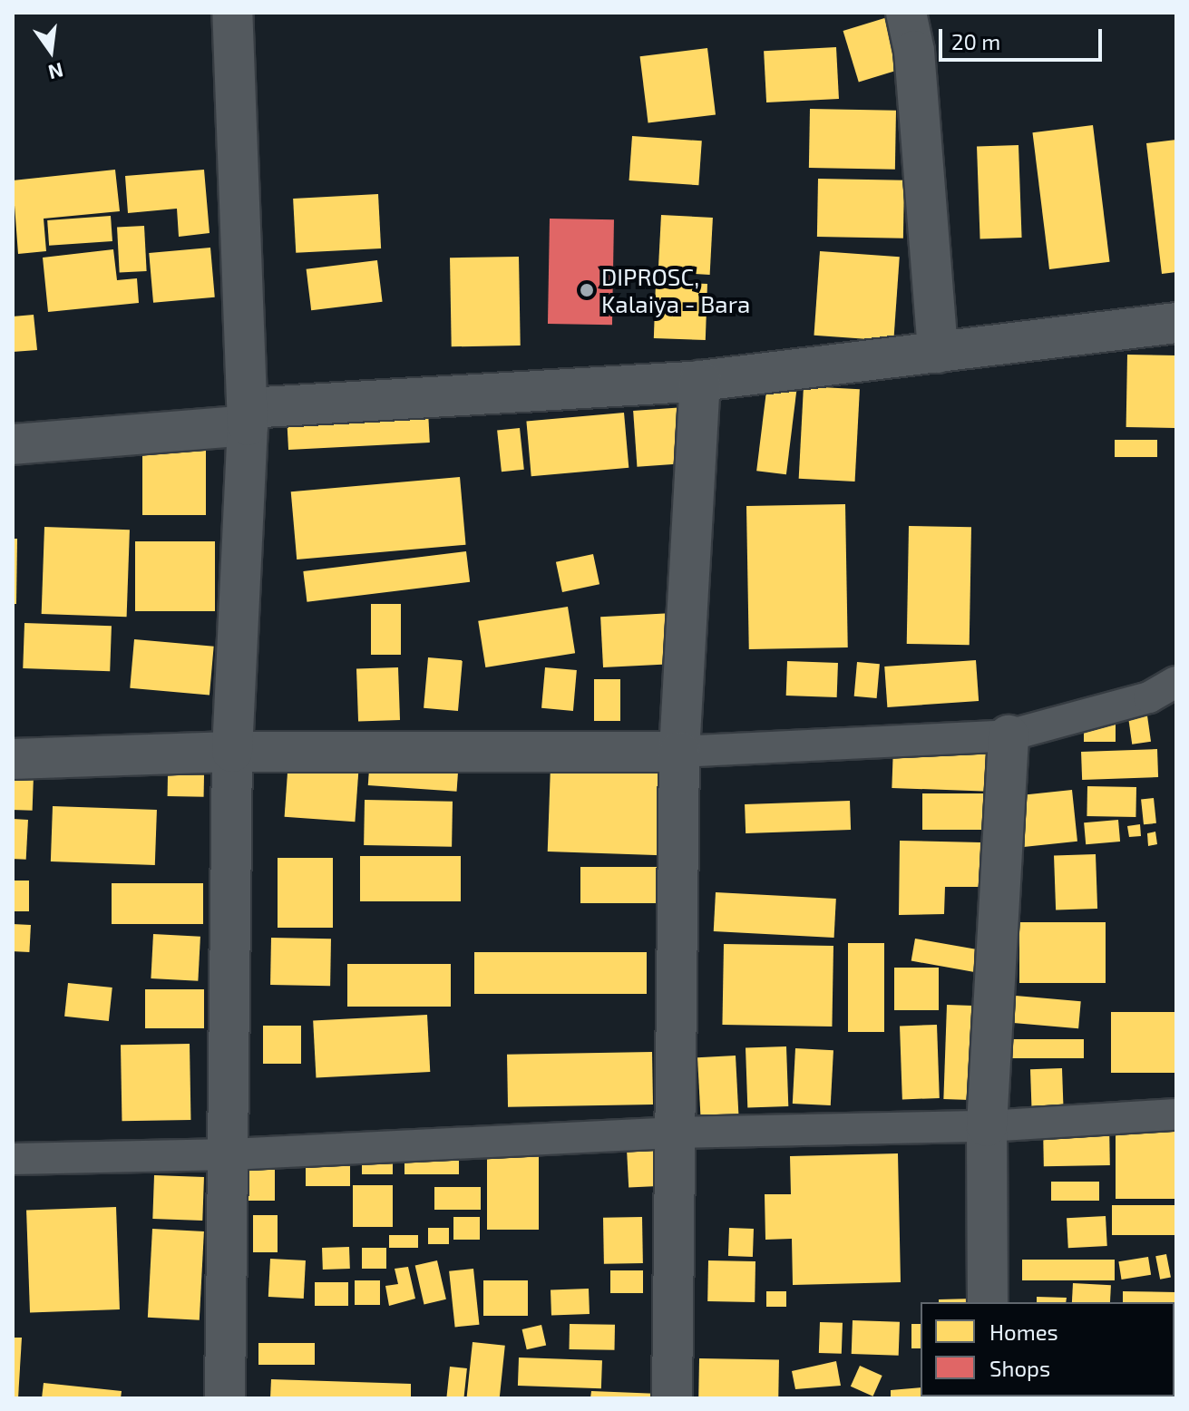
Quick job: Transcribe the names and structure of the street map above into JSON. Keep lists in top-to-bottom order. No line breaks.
{"places":["DIPROSC, Kalaiya - Bara"],"legend":["Homes","Shops"],"scale_bar":"20 m","north":"bottom"}
